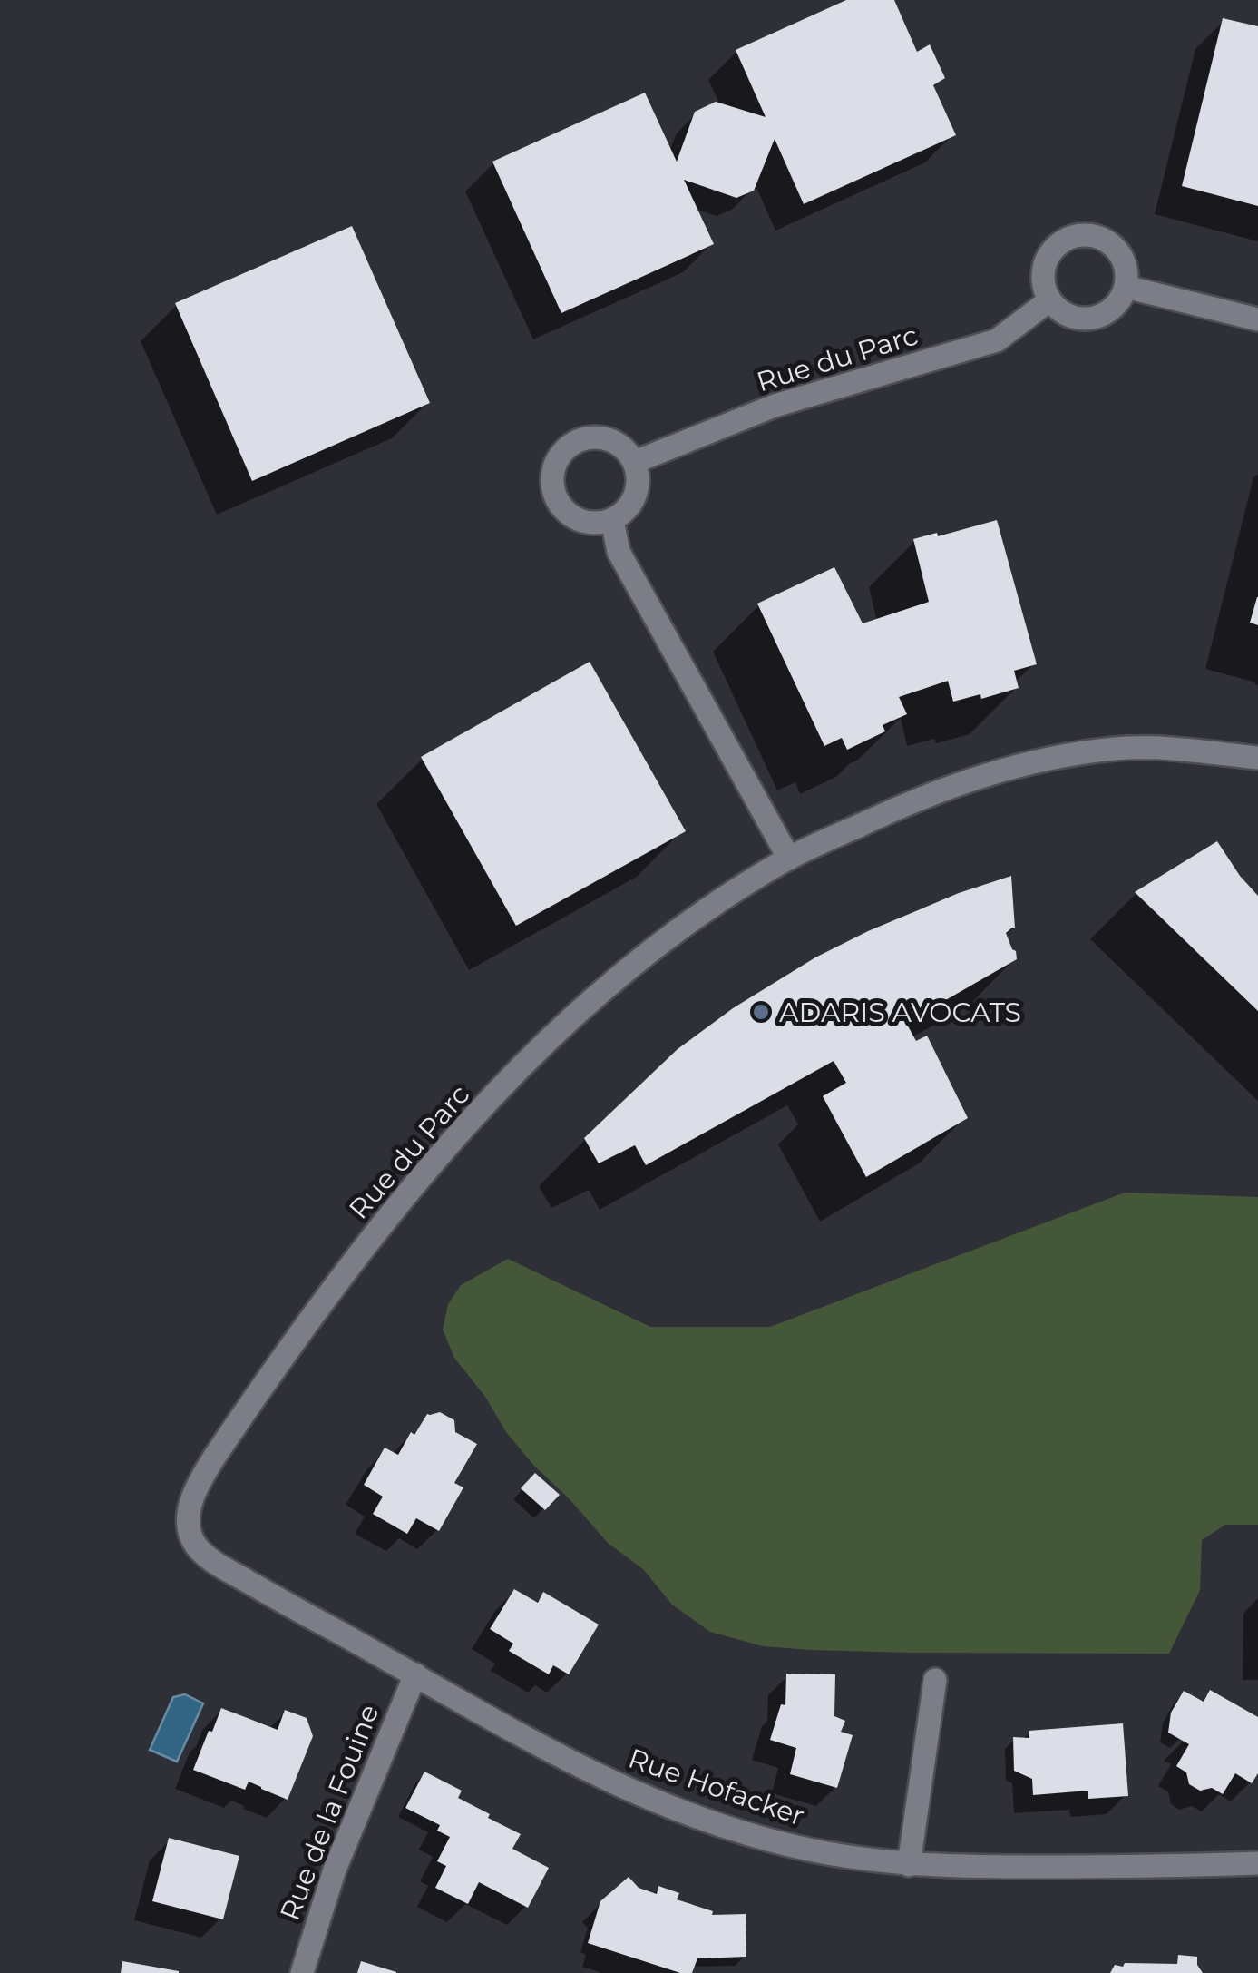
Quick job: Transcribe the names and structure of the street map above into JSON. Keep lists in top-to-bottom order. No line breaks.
{"streets":{"street":["Rue du Parc","Rue Hofacker","Rue de la Fouine"]},"crossings":[["Rue du Parc","Rue Hofacker"],["Rue Hofacker","Rue de la Fouine"]],"places":["ADARIS AVOCATS"]}
